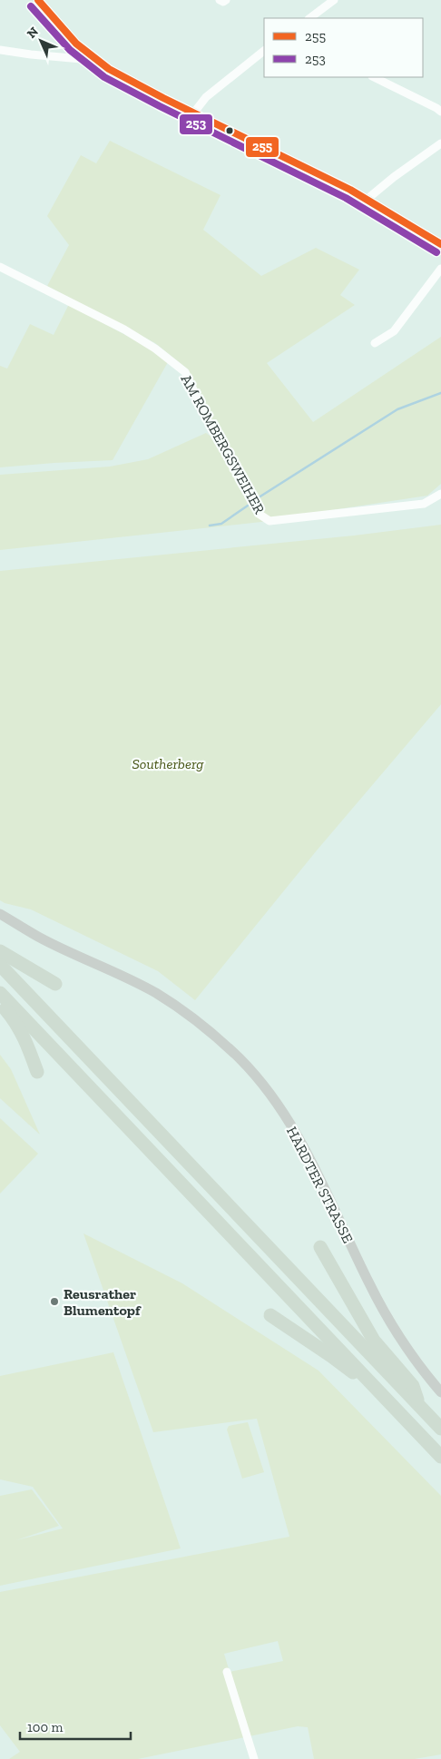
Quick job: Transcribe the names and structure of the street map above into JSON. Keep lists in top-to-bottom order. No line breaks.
{"streets":{"main road":["HARDTER STRASSE"],"street":["AM ROMBERGSWEIHER"]},"parks":["Southerberg"],"places":["Reusrather Blumentopf"],"lines":["transit line 255","transit line 253"],"legend":["255","253"],"scale_bar":"100 m","north":"top left"}
